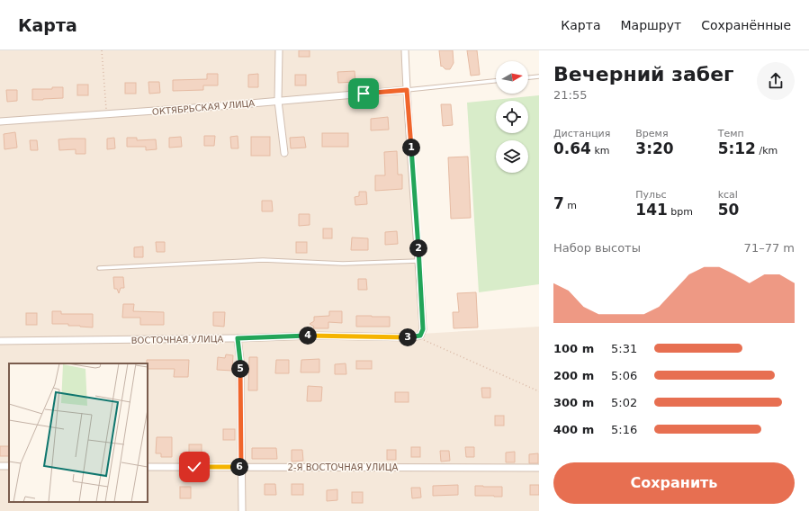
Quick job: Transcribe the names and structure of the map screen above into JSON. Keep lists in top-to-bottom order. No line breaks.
{"streets":{"street":["ОКТЯБРЬСКАЯ УЛИЦА","ВОСТОЧНАЯ УЛИЦА","2-Я ВОСТОЧНАЯ УЛИЦА"]},"north":"right","page":{"header":"Карта","nav":["Карта","Маршрут","Сохранённые"],"heading":["Вечерний забег","21:55"],"stats":[["Дистанция","0.64 km"],["Время","3:20"],["Темп","5:12 /km"],["7 m"],["Пульс","141 bpm"],["kcal","50"]],"pins":["1","2","4","3","5","6"],"chart":["Набор высоты","71–77 m"],"list":[{"name":"100 m","note":"5:31"},{"name":"200 m","note":"5:06"},{"name":"300 m","note":"5:02"},{"name":"400 m","note":"5:16"}],"buttons":"Сохранить"}}
